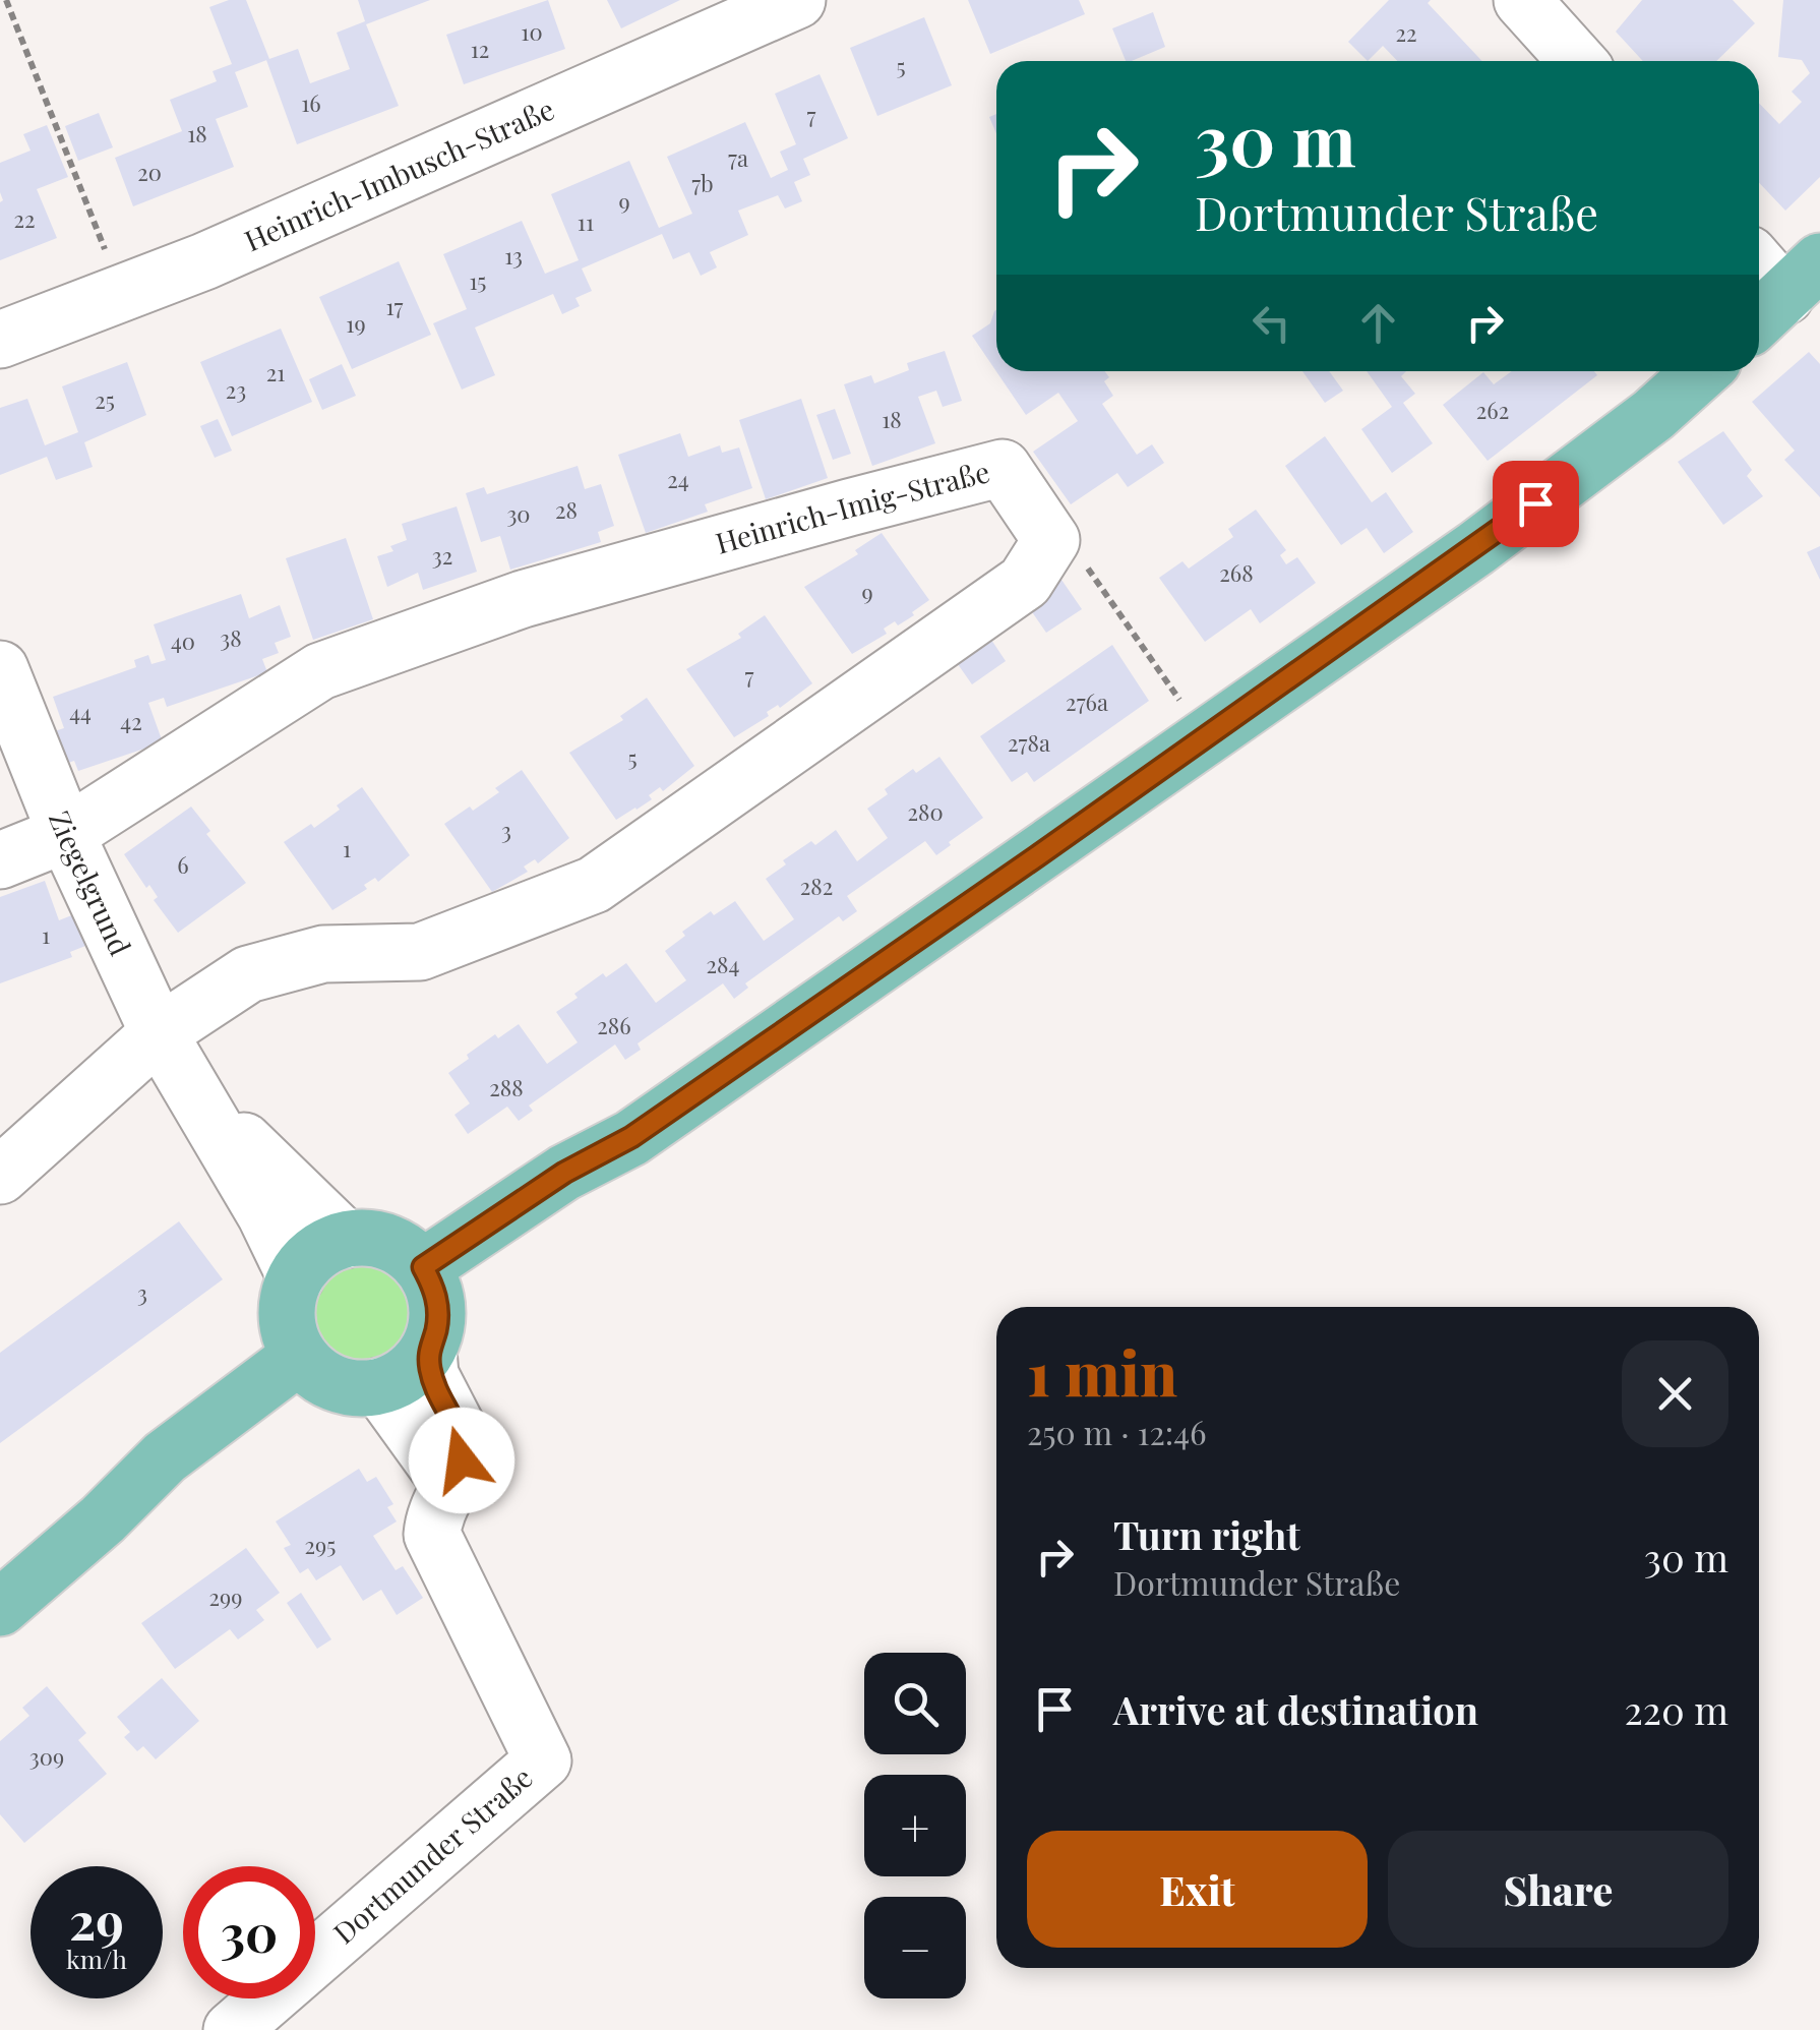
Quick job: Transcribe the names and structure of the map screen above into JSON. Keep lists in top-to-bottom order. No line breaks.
{"streets":{"main road":["Dortmunder Straße"],"street":["Heinrich-Imbusch-Straße","Heinrich-Imig-Straße","Ziegelgrund"]},"crossings":[["Heinrich-Imig-Straße","Ziegelgrund"],["Ziegelgrund","Dortmunder Straße"]],"house_numbers":["10","22","12","5","16","7","18","7a","20","7b","9","22","11","13","15","17","19","21","23","25","262","18","24","28","30","32","268","9","38","40","7","276a","44","42","278a","5","280","3","1","6","282","1","284","286","288","3","295","299","309"],"page":{"turn":["30 m","Dortmunder Straße"],"heading":["1 min","250 m · 12:46"],"list":[{"name":"Turn right","note":"Dortmunder Straße","value":"30 m"},{"name":"Arrive at destination","value":"220 m"}],"map_buttons":["+","−"],"buttons":["Exit","Share"],"speed":"29 km/h","limit":"30"}}
